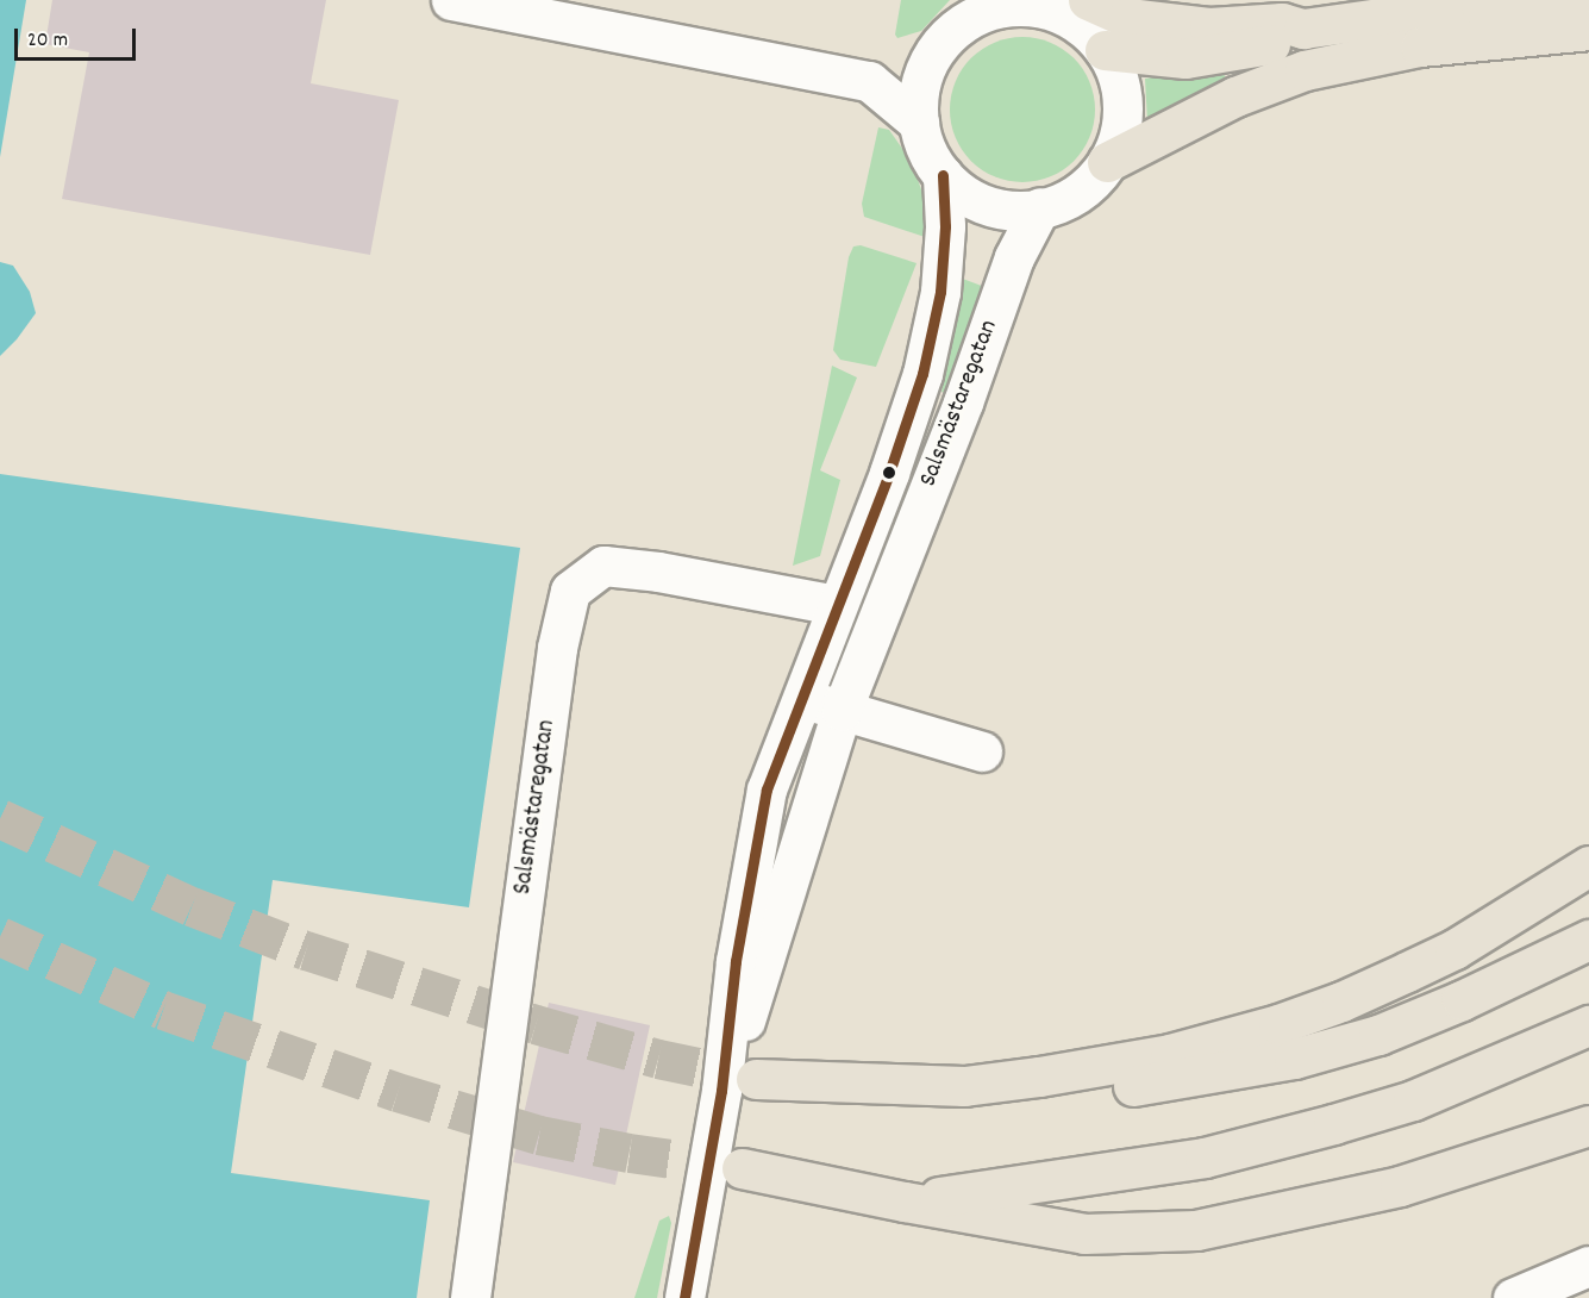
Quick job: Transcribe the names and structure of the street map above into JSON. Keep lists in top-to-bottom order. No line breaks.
{"streets":{"street":["Salsmästaregatan"]},"scale_bar":"20 m"}
